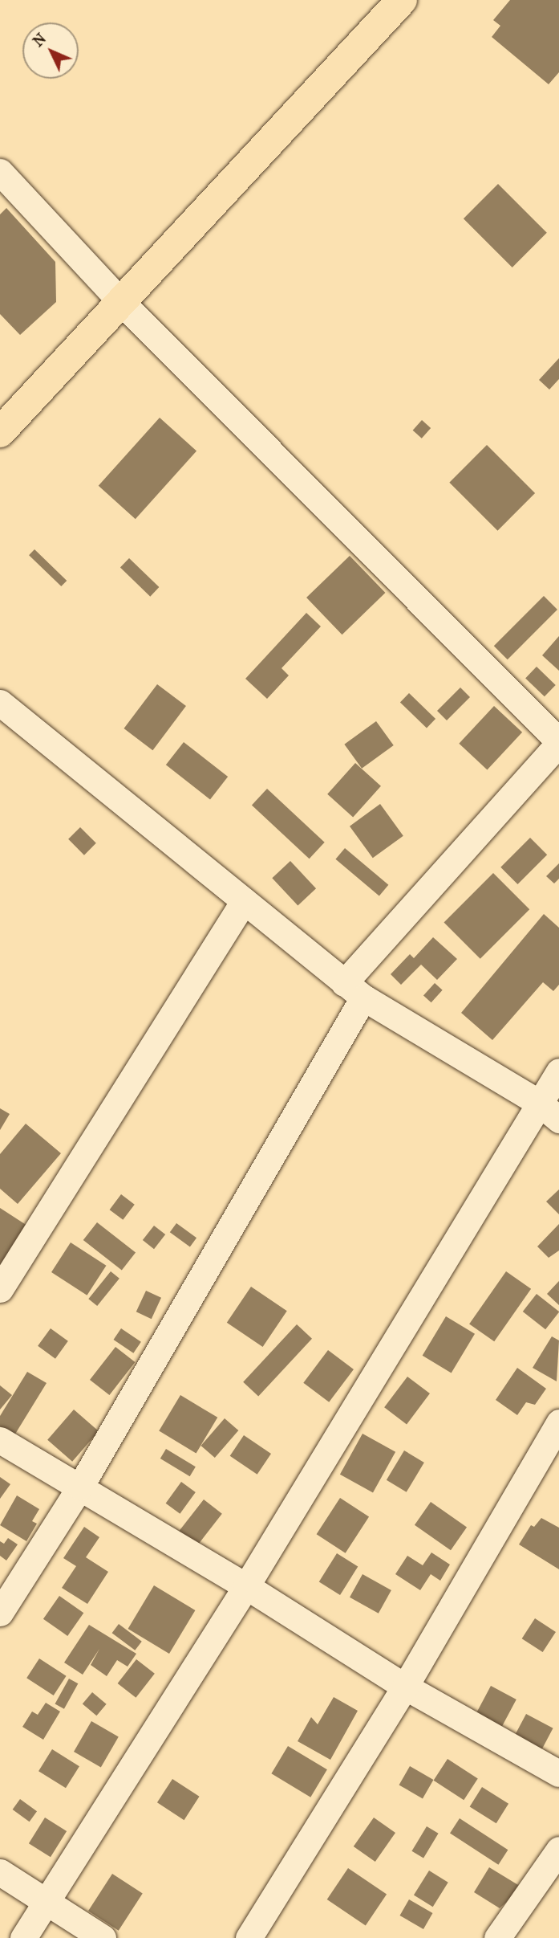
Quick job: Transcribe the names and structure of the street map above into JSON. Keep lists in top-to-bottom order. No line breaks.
{"north":"top left"}
